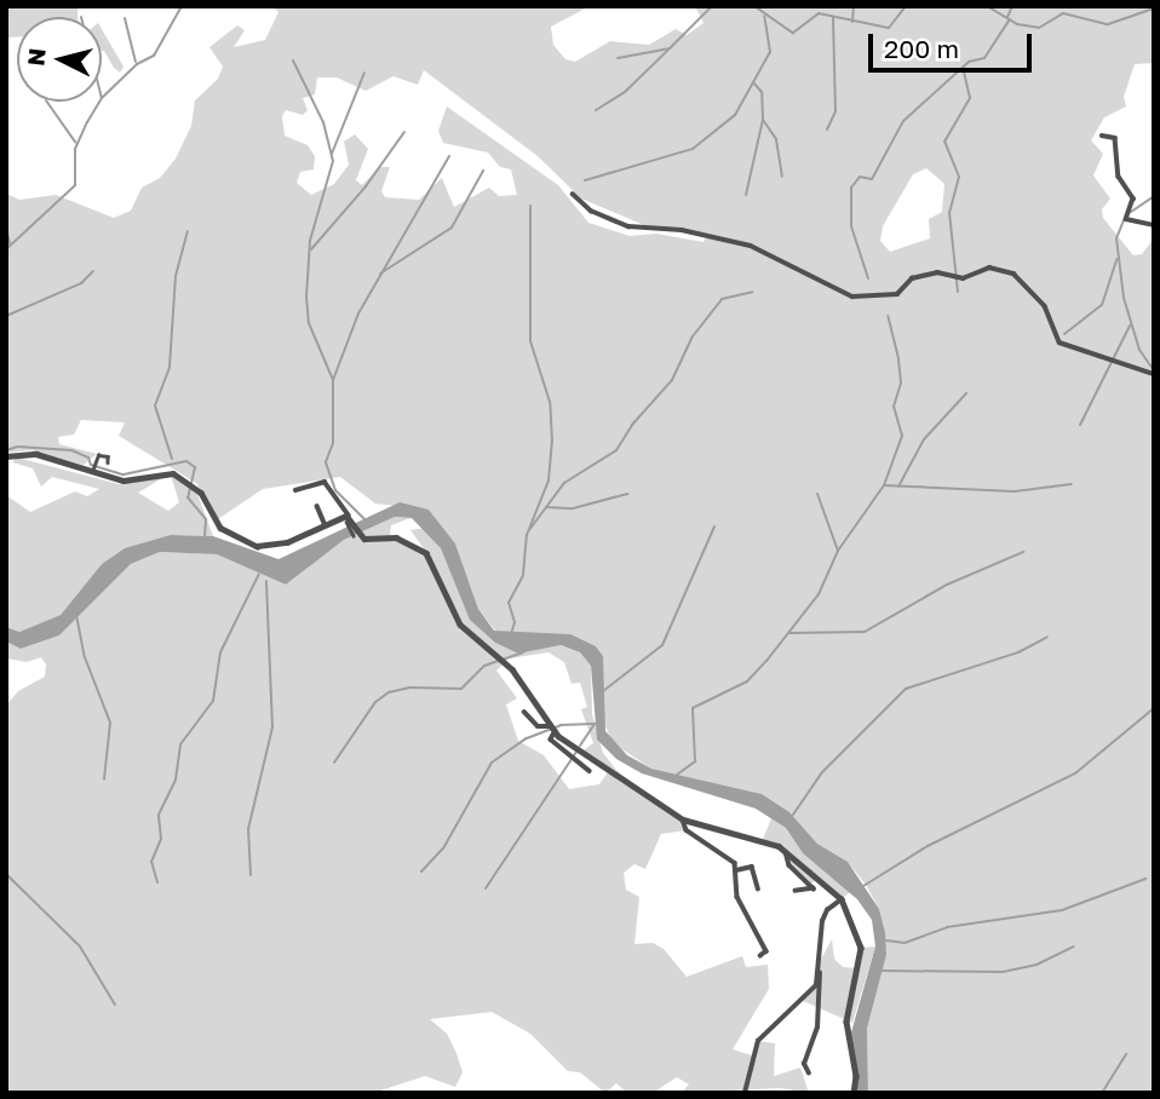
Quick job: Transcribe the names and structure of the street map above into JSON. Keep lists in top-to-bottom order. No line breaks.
{"scale_bar":"200 m","north":"left"}
